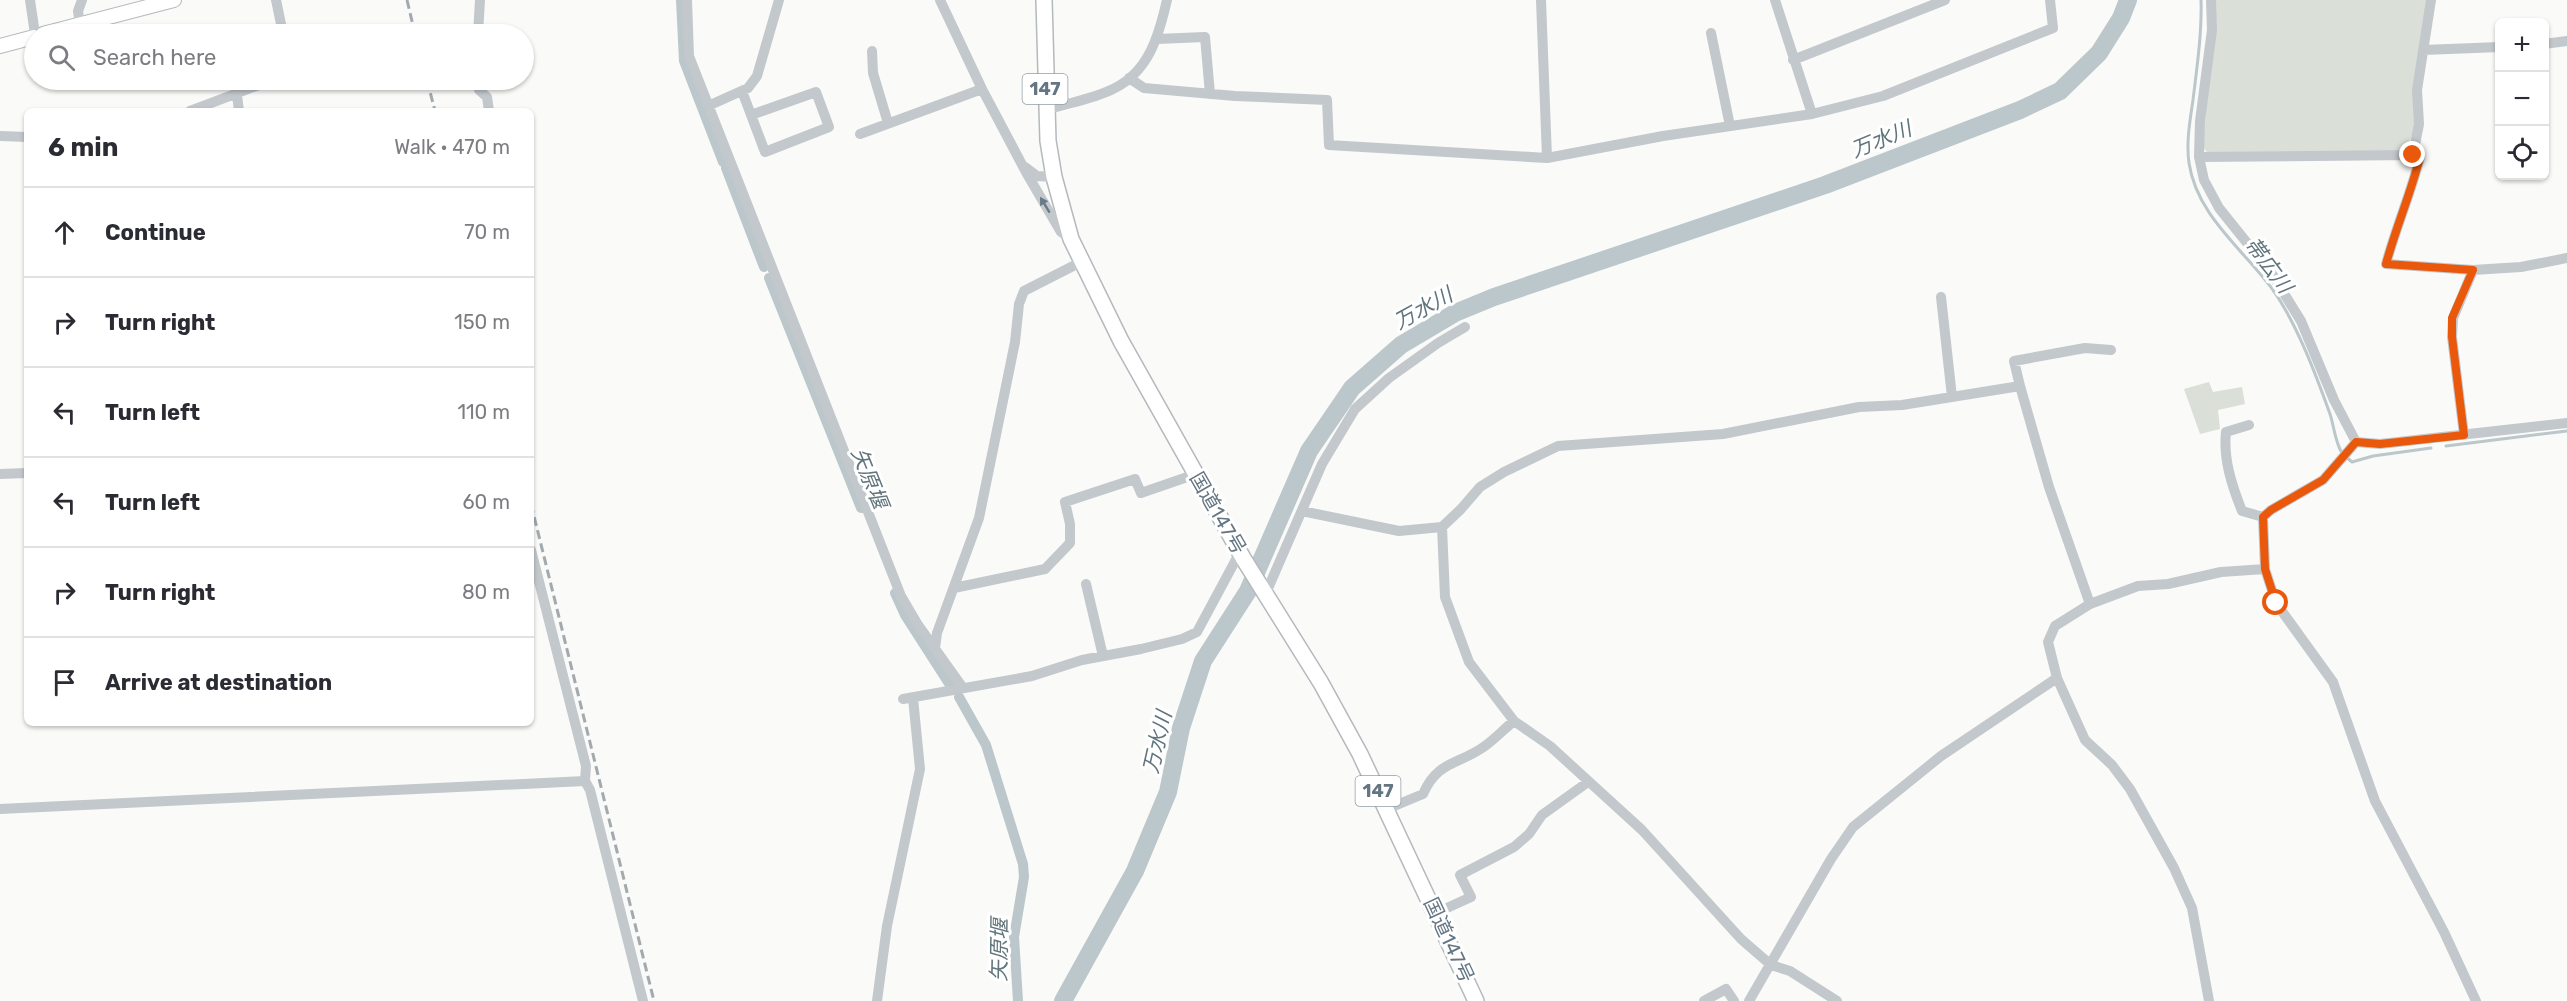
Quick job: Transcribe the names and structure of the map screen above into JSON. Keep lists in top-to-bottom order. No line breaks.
{"streets":{"highway":["147","国道147号"]},"water":["万水川","帯広川","矢原堰"],"page":{"map_buttons":["+","−"],"search":"Search here","heading":["6 min","Walk · 470 m"],"list":[["Continue","70 m"],["Turn right","150 m"],["Turn left","110 m"],["Turn left","60 m"],["Turn right","80 m"],"Arrive at destination"]}}
